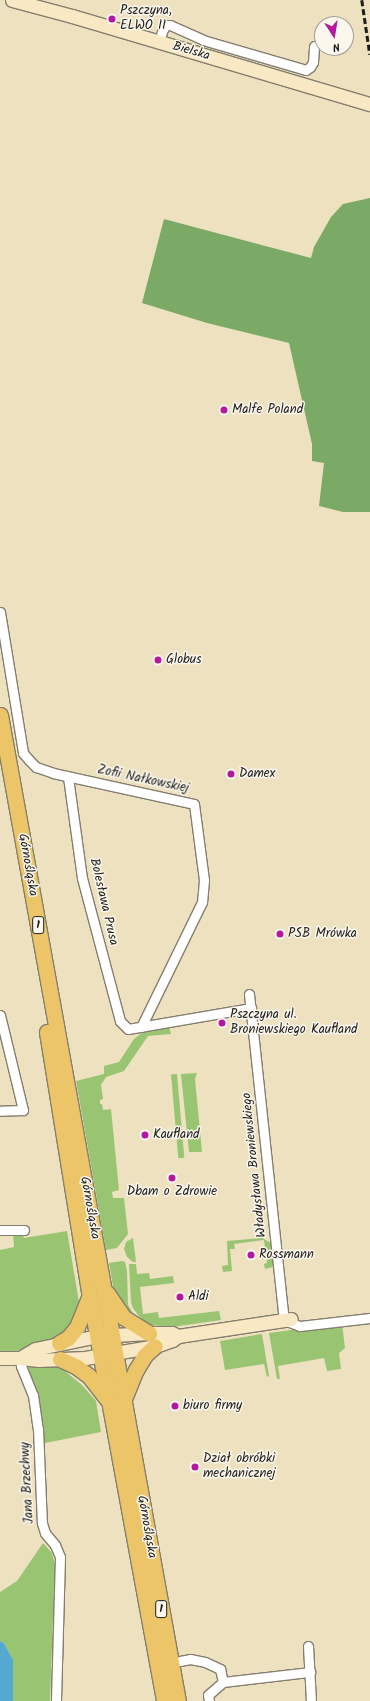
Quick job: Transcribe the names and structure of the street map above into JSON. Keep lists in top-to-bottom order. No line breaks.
{"streets":{"main road":["Bielska","Górnośląska","1"],"street":["Zofii Nałkowskiej","Bolesława Prusa","Władysława Broniewskiego","Jana Brzechwy"]},"crossings":[["Zofii Nałkowskiej","Bolesława Prusa"]],"places":["Pszczyna, ELWO II","Malfe Poland","Globus","Damex","PSB Mrówka","Pszczyna ul. Broniewskiego Kaufland","Kaufland","Dbam o Zdrowie","Rossmann","Aldi","biuro firmy","Dział obróbki mechanicznej"],"north":"bottom"}
